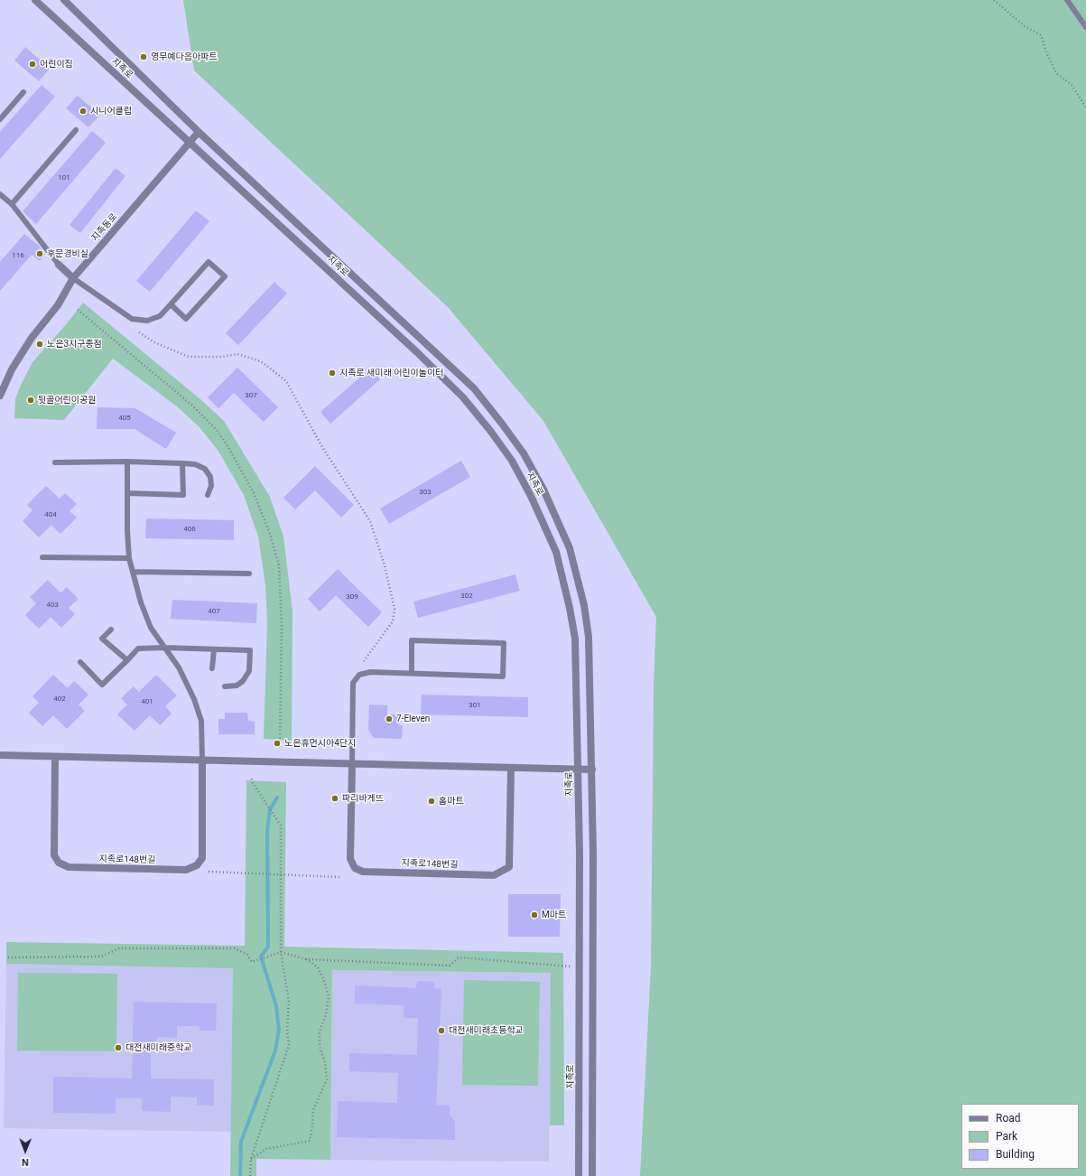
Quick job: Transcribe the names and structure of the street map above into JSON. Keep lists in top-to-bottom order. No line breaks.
{"streets":{"street":["지족로","지족동로","지족로148번길"]},"crossings":[["지족로","지족동로"]],"places":["영무예다음아파트","어린이집","시니어클럽","후문경비실","노은3지구종점","지족로 새미래 어린이놀이터","뒷골어린이공원","7-Eleven","노은휴먼시아4단지","파리바게뜨","홈마트","M마트","대전새미래초등학교","대전새미래중학교"],"house_numbers":["101","116","307","405","303","404","406","302","309","403","407","402","401","301"],"legend":["Road","Park","Building"],"north":"bottom"}
